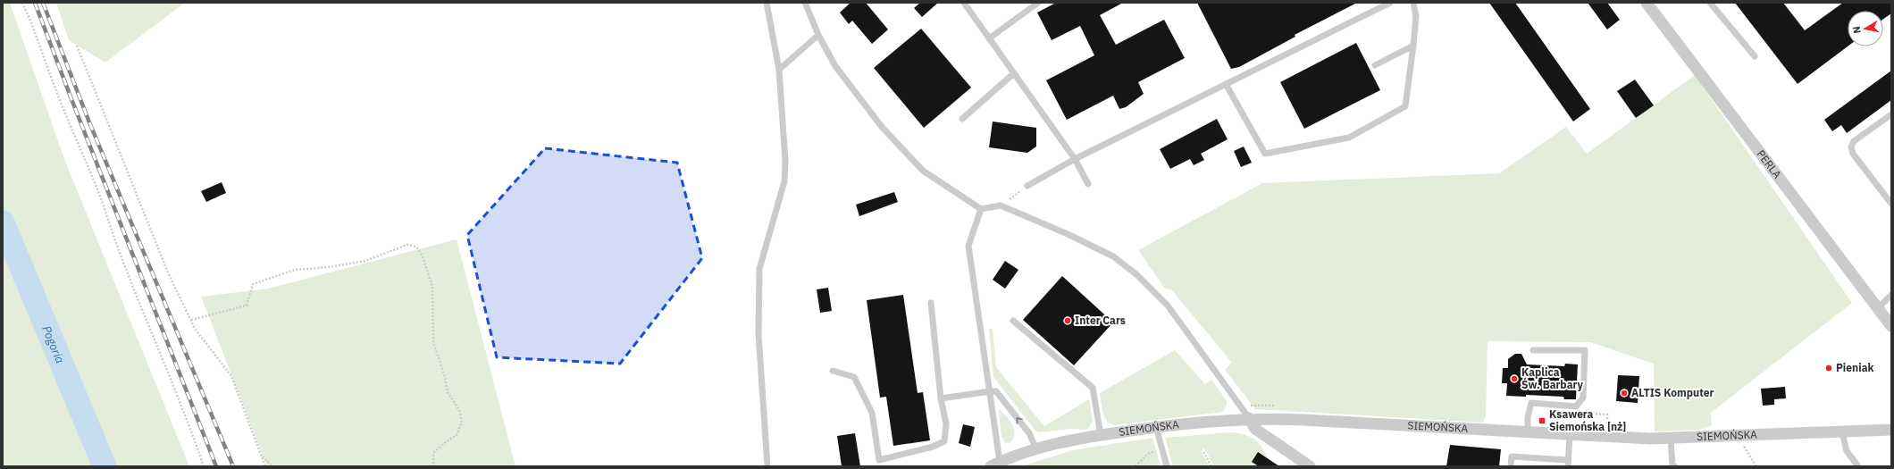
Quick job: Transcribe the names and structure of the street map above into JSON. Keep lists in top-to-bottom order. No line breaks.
{"streets":{"street":["PERLA","SIEMOŃSKA"]},"water":["Pogoria"],"places":{"other":["Inter Cars","Pieniak","Kaplica Św. Barbary","ALTIS Komputer"],"transit":["Ksawera Siemońska [nż]"]},"north":"left"}
